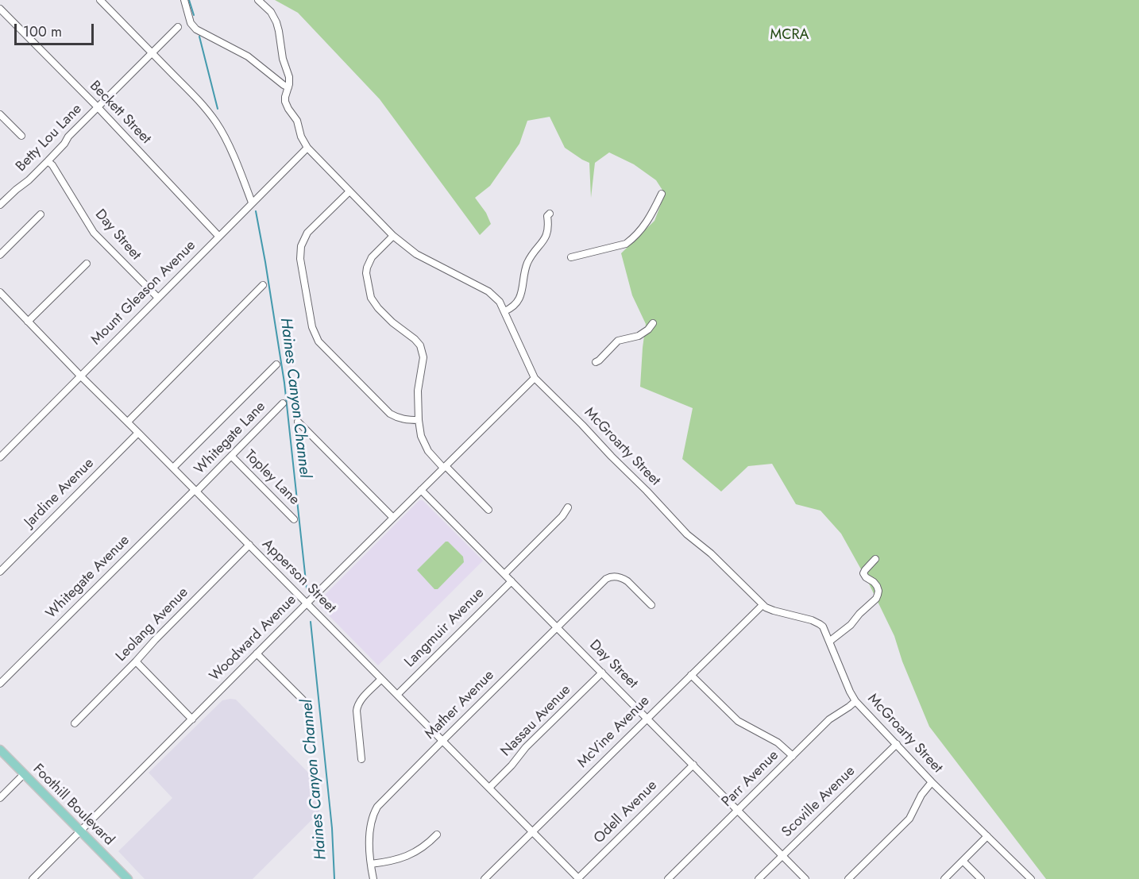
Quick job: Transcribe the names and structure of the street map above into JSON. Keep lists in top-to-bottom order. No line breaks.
{"streets":{"main road":["Foothill Boulevard"],"street":["Beckett Street","Betty Lou Lane","Day Street","Mount Gleason Avenue","Whitegate Lane","McGroarty Street","Topley Lane","Jardine Avenue","Apperson Street","Whitegate Avenue","Leolang Avenue","Langmuir Avenue","Woodward Avenue","Mather Avenue","Nassau Avenue","McVine Avenue","Parr Avenue","Scoville Avenue","Odell Avenue"]},"crossings":[["Beckett Street","Betty Lou Lane"],["Beckett Street","Mount Gleason Avenue"],["Betty Lou Lane","Day Street"],["Day Street","Mount Gleason Avenue"],["Day Street","Langmuir Avenue"],["Day Street","Woodward Avenue"],["Day Street","Mather Avenue"],["Day Street","Nassau Avenue"],["Day Street","McVine Avenue"],["Day Street","Parr Avenue"],["Day Street","Scoville Avenue"],["Day Street","Odell Avenue"],["Mount Gleason Avenue","McGroarty Street"],["Mount Gleason Avenue","Apperson Street"],["Whitegate Lane","Topley Lane"],["Whitegate Lane","Apperson Street"],["Whitegate Lane","Whitegate Avenue"],["McGroarty Street","Woodward Avenue"],["McGroarty Street","McVine Avenue"],["McGroarty Street","Parr Avenue"],["McGroarty Street","Scoville Avenue"],["Jardine Avenue","Apperson Street"],["Apperson Street","Whitegate Avenue"],["Apperson Street","Leolang Avenue"],["Apperson Street","Langmuir Avenue"],["Apperson Street","Woodward Avenue"],["Apperson Street","Mather Avenue"],["Apperson Street","Nassau Avenue"],["Apperson Street","McVine Avenue"],["Apperson Street","Odell Avenue"],["Woodward Avenue","Foothill Boulevard"]],"water":["Haines Canyon Channel"],"parks":["MCRA"],"scale_bar":"100 m"}
